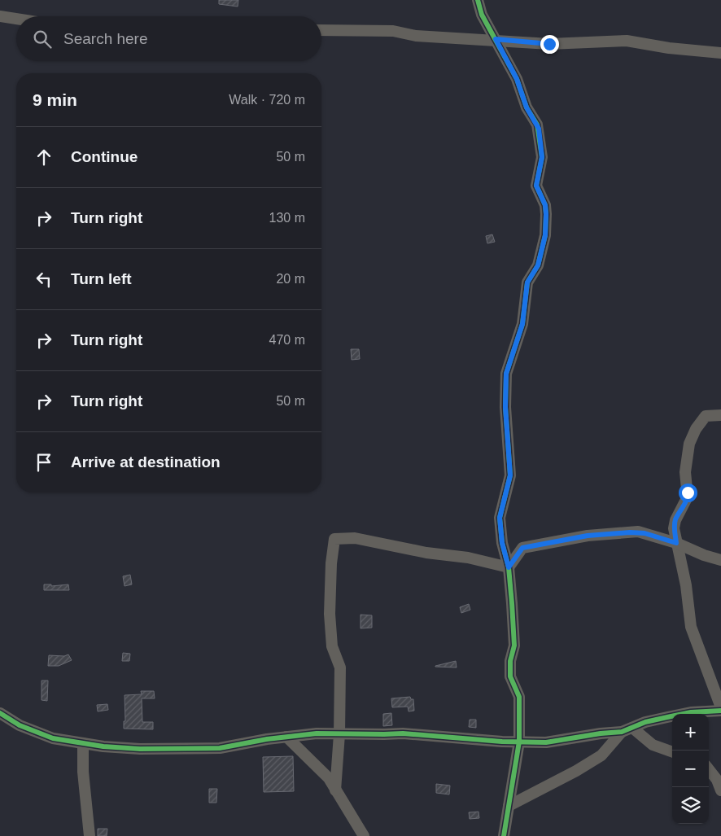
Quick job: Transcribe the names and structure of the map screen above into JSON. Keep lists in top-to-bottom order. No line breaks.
{"page":{"search":"Search here","heading":["9 min","Walk · 720 m"],"list":[["Continue","50 m"],["Turn right","130 m"],["Turn left","20 m"],["Turn right","470 m"],["Turn right","50 m"],"Arrive at destination"],"map_buttons":["+","−"]}}
